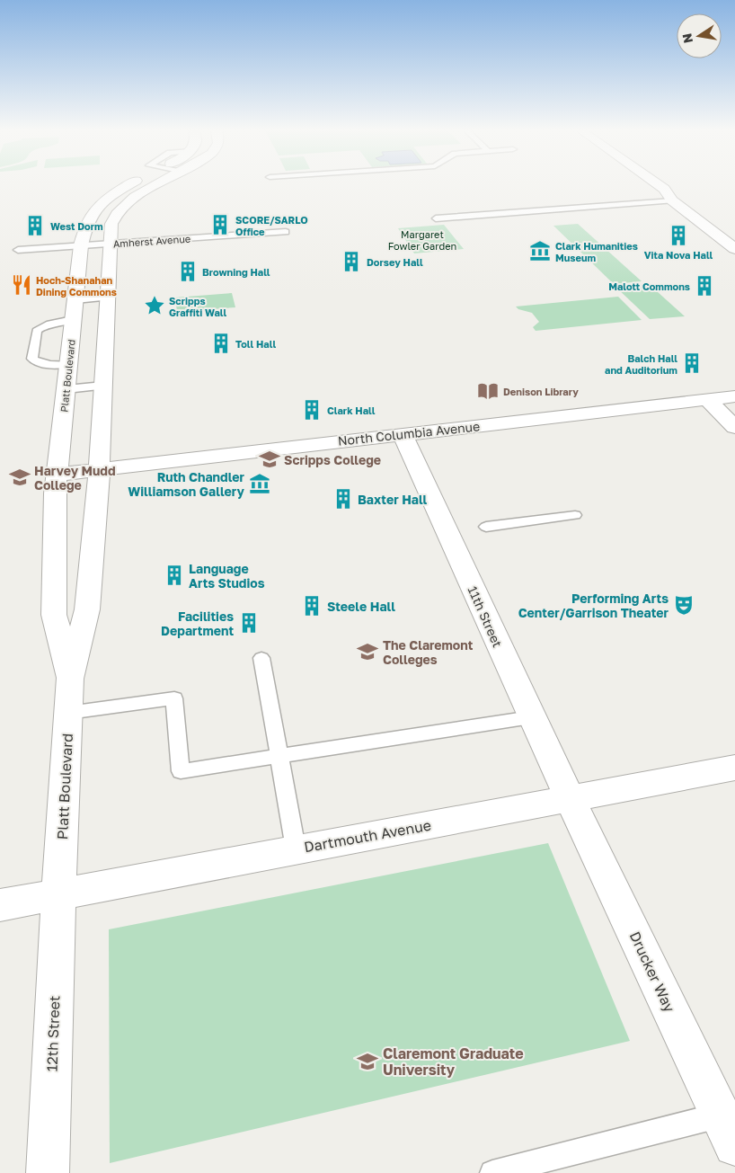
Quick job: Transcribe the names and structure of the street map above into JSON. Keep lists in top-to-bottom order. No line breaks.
{"streets":{"street":["Platt Boulevard","North Columbia Avenue","11th Street","Dartmouth Avenue","Drucker Way","12th Street"],"lane":["Amherst Avenue"]},"crossings":[["Amherst Avenue","Platt Boulevard"],["Platt Boulevard","North Columbia Avenue"],["Platt Boulevard","Dartmouth Avenue"],["Platt Boulevard","12th Street"],["North Columbia Avenue","11th Street"],["11th Street","Dartmouth Avenue"],["11th Street","Drucker Way"],["Dartmouth Avenue","Drucker Way"],["Dartmouth Avenue","12th Street"]],"parks":["Margaret Fowler Garden"],"places":{"building":["SCORE/SARLO Office","West Dorm","Vita Nova Hall","Dorsey Hall","Browning Hall","Malott Commons","Toll Hall","Balch Hall and Auditorium","Clark Hall","Baxter Hall","Language Arts Studios","Steele Hall","Facilities Department"],"museum":["Clark Humanities Museum","Ruth Chandler Williamson Gallery"],"restaurant":["Hoch-Shanahan Dining Commons"],"place":["Scripps Graffiti Wall"],"library":["Denison Library"],"school or university":["Scripps College","Harvey Mudd College","The Claremont Colleges","Claremont Graduate University"],"theatre":["Performing Arts Center/Garrison Theater"]},"north":"left"}
